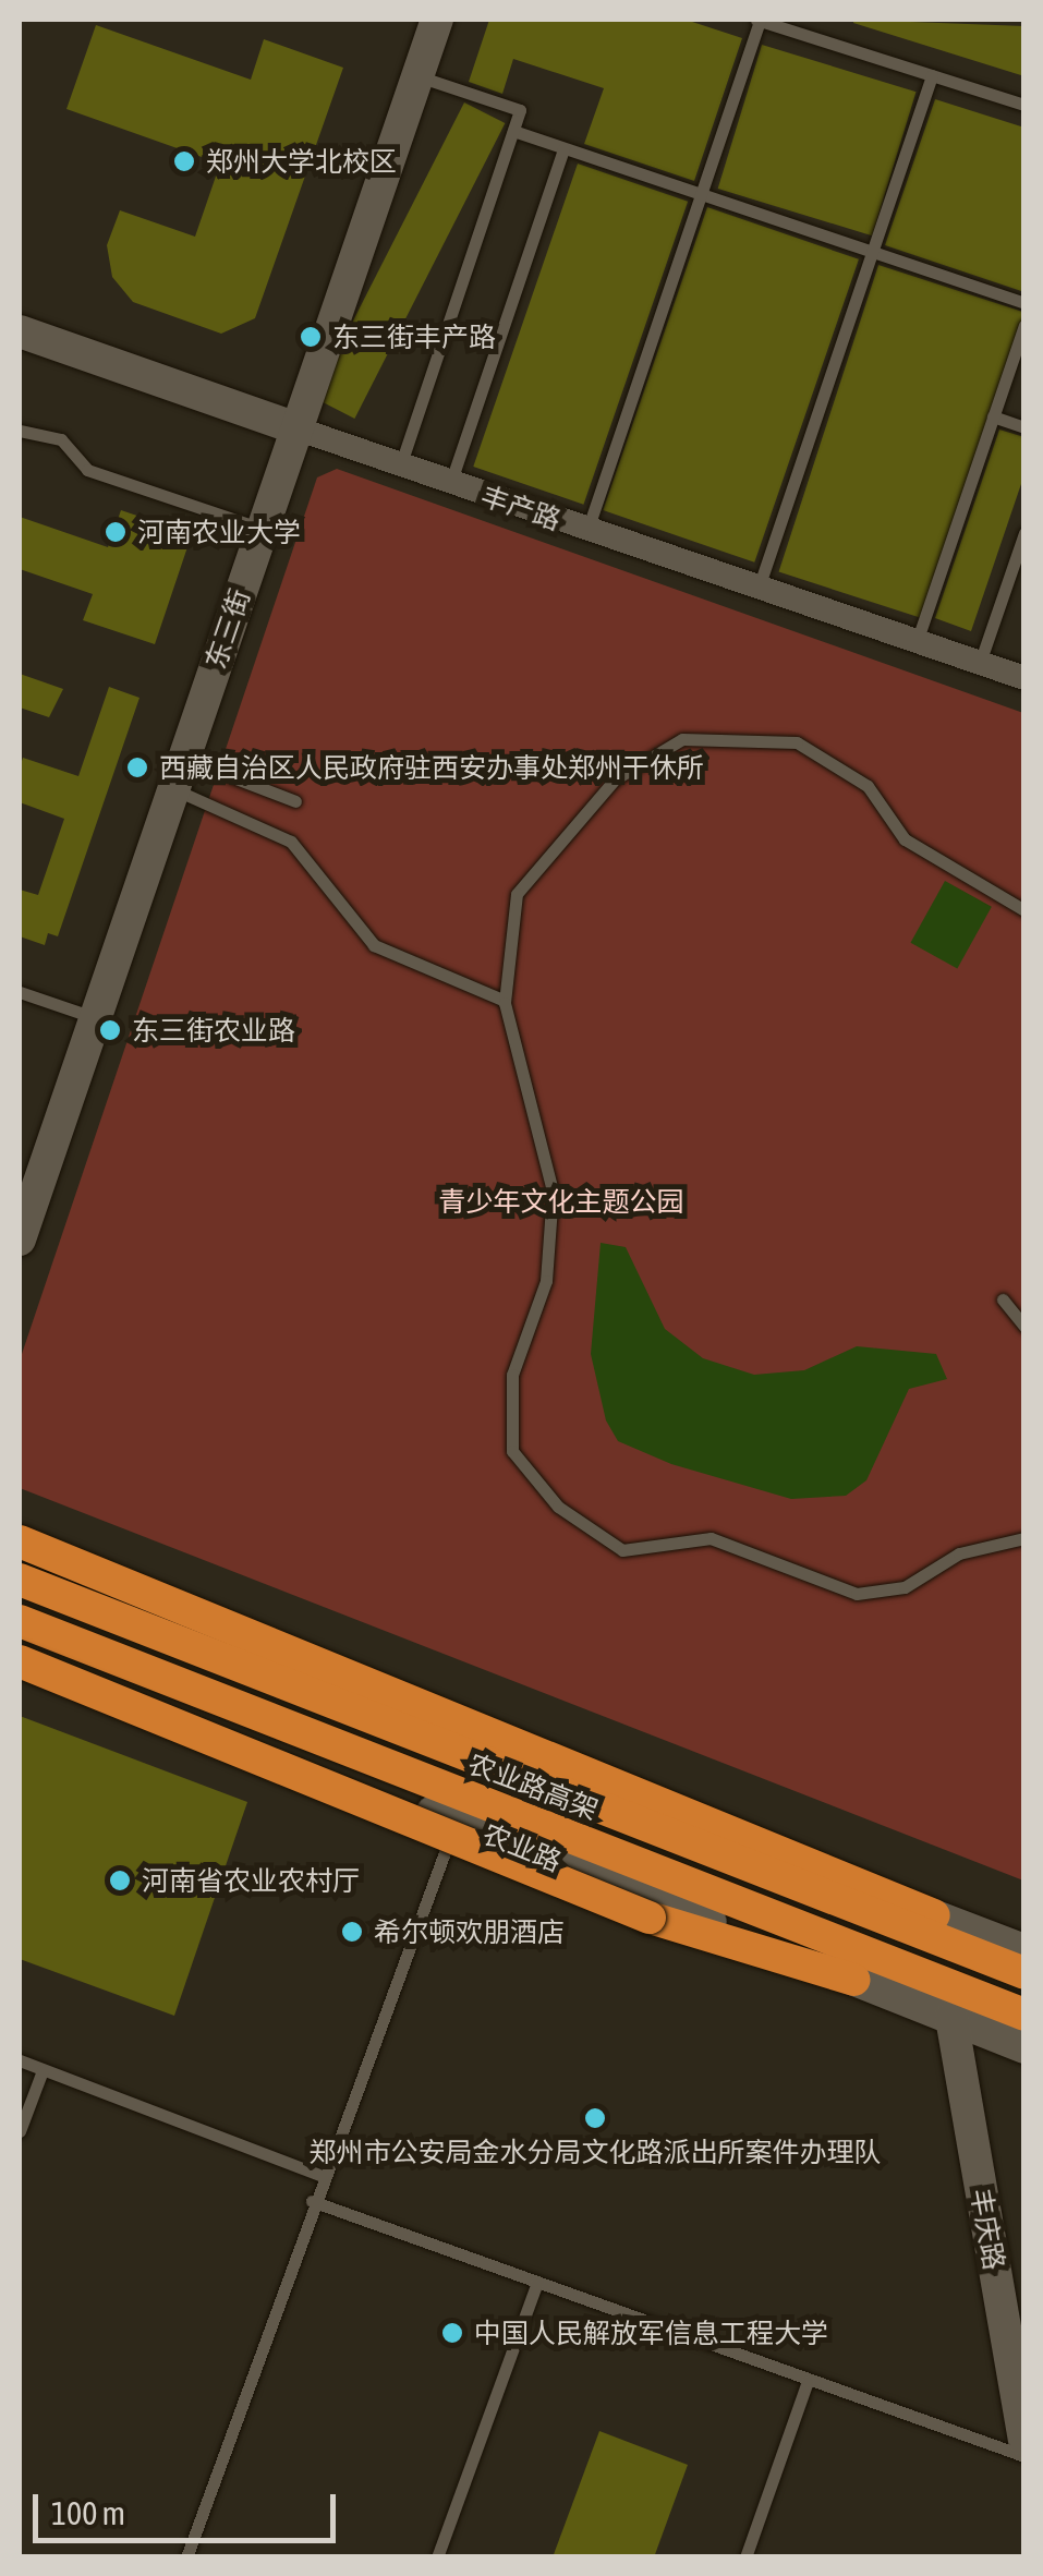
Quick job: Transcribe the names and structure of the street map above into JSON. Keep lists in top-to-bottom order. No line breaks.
{"streets":{"highway":["农业路高架"],"street":["丰产路","东三街","农业路","丰庆路"]},"crossings":[["丰产路","东三街"],["农业路","丰庆路"]],"parks":["青少年文化主题公园"],"places":["郑州大学北校区","东三街丰产路","河南农业大学","西藏自治区人民政府驻西安办事处郑州干休所","东三街农业路","河南省农业农村厅","希尔顿欢朋酒店","郑州市公安局金水分局文化路派出所案件办理队","中国人民解放军信息工程大学"],"scale_bar":"100 m"}
